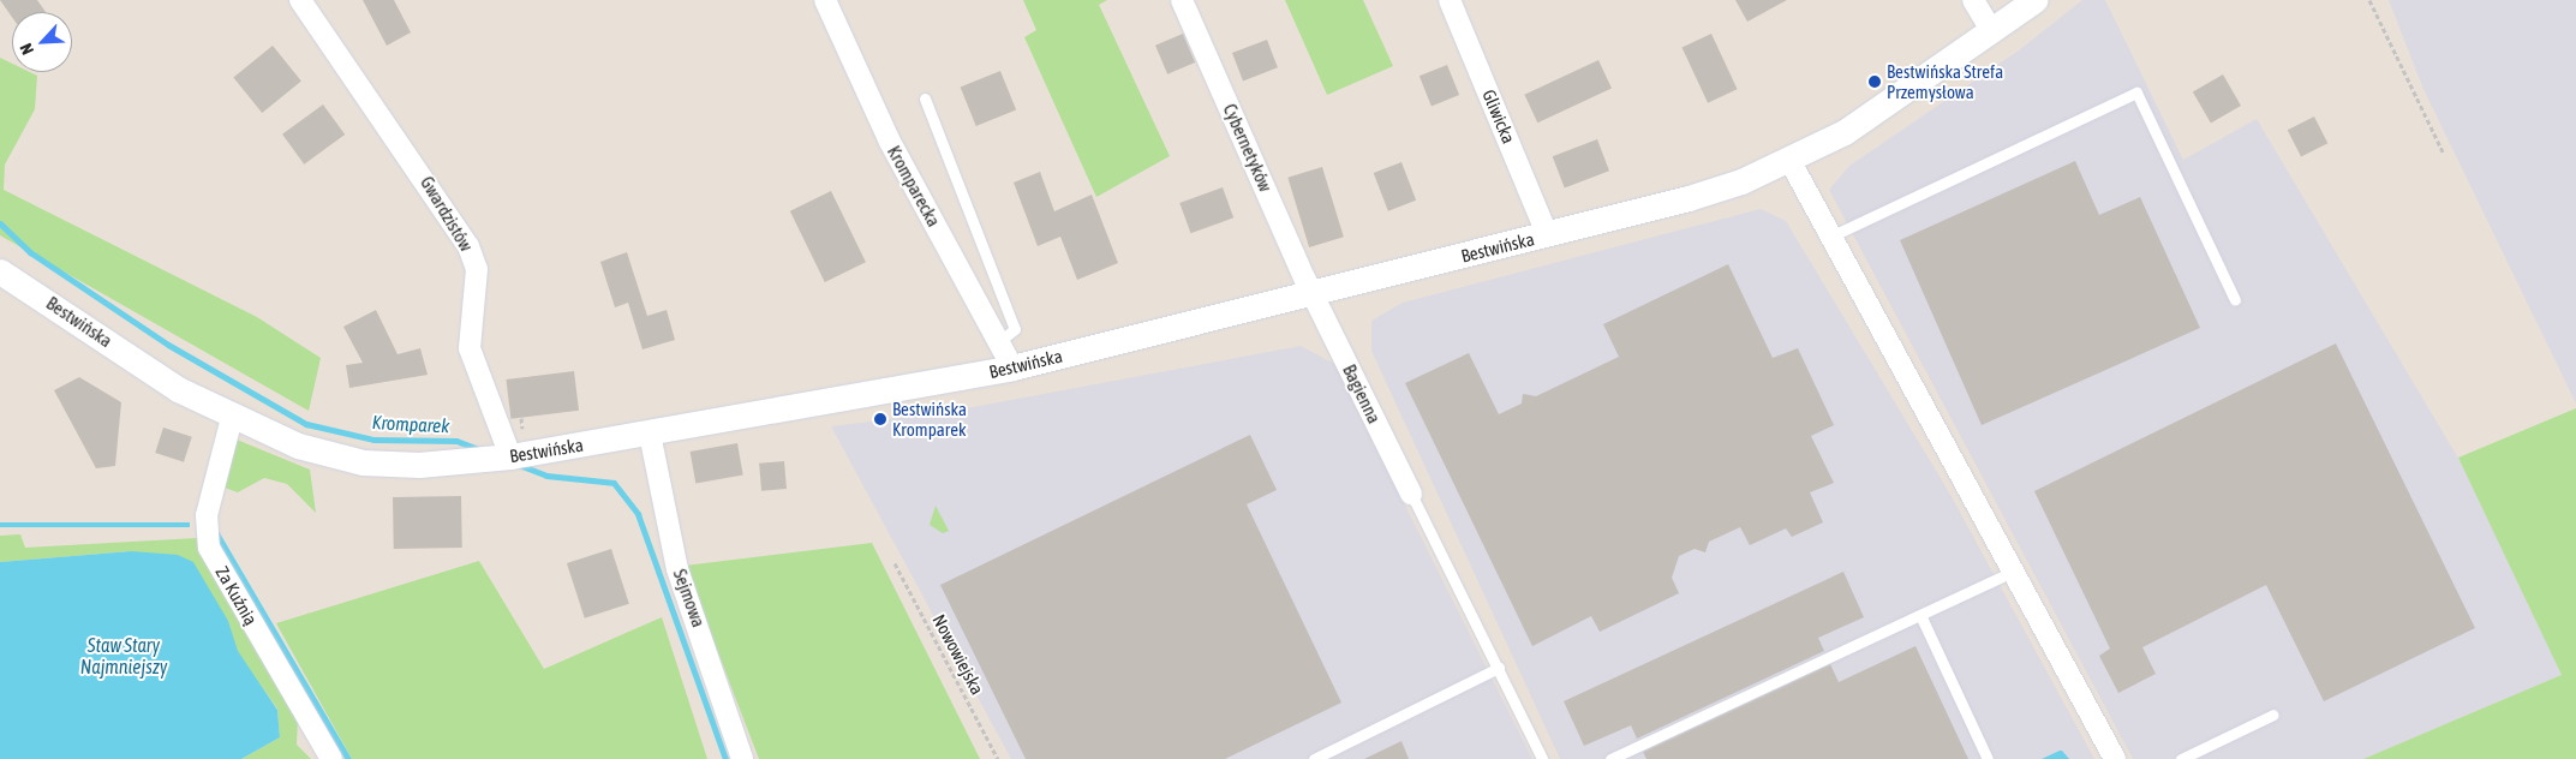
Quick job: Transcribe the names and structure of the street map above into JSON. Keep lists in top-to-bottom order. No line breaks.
{"streets":{"street":["Gliwicka","Cybernetyków","Kromparecka","Gwardzistów","Bestwińska","Bagienna","Za Kuźnią","Sejmowa"],"path":["Nowowiejska"]},"crossings":[["Gliwicka","Bestwińska"],["Cybernetyków","Bestwińska"],["Cybernetyków","Bagienna"],["Kromparecka","Bestwińska"],["Gwardzistów","Bestwińska"],["Bestwińska","Bagienna"],["Bestwińska","Za Kuźnią"],["Bestwińska","Sejmowa"]],"water":["Kromparek","Staw Stary Najmniejszy"],"places":["Bestwińska Strefa Przemysłowa","Bestwińska Kromparek"],"north":"bottom left"}
